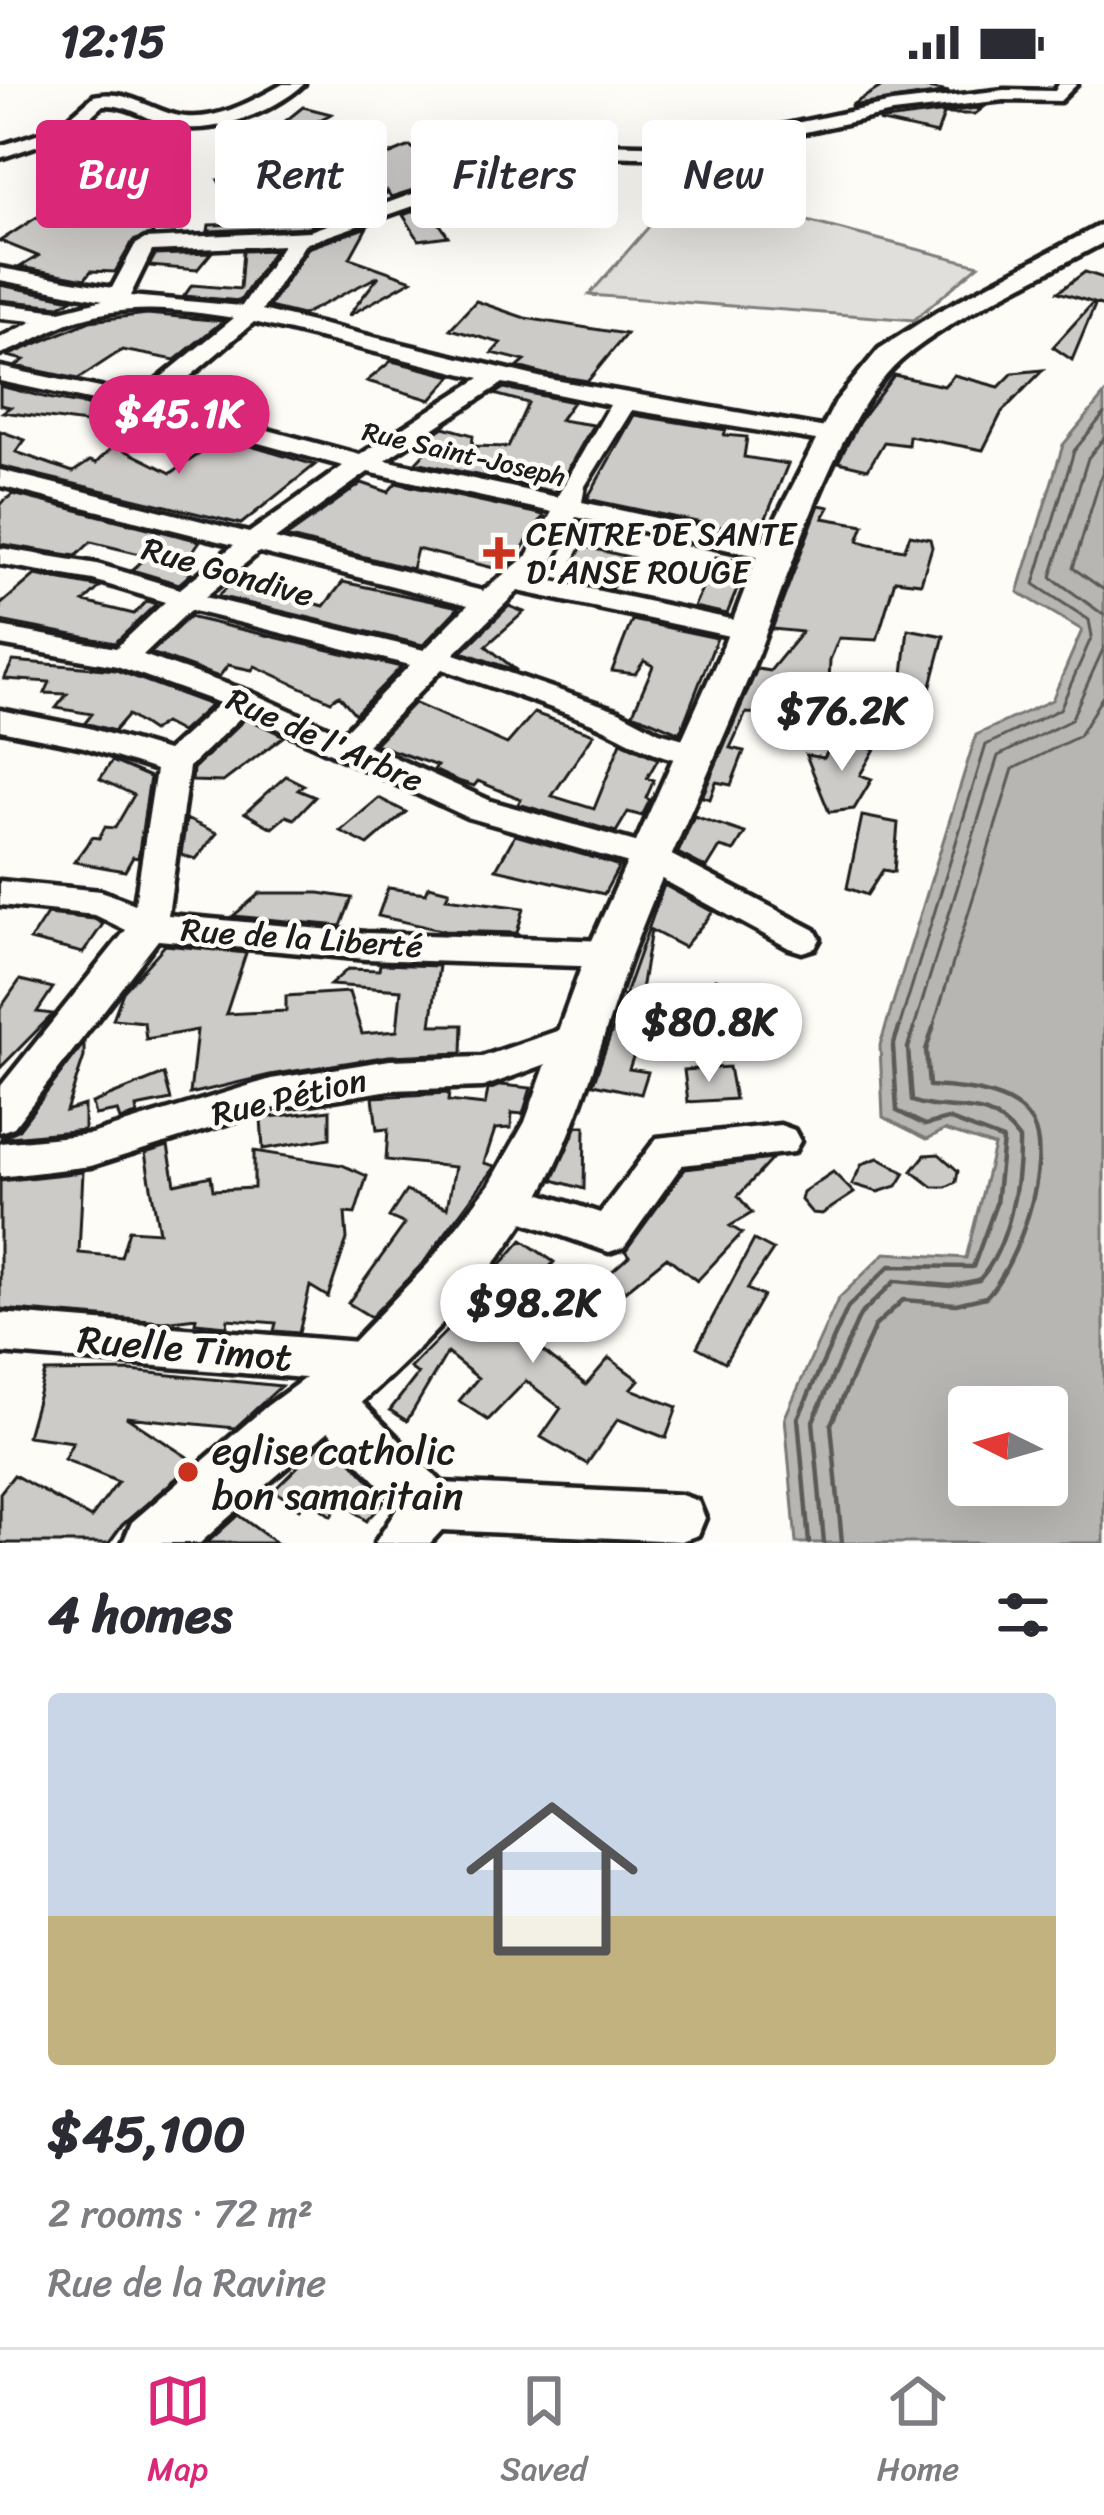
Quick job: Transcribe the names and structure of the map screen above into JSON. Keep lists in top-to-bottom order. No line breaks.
{"streets":{"street":["Rue Saint-Joseph","Rue Gondive","Rue de l'Arbre","Rue de la Liberté","Rue Pétion","Ruelle Timot"]},"places":{"health":["CENTRE DE SANTE D'ANSE ROUGE"],"other":["eglise catholic bon samaritain"]},"north":"left","page":{"status":"12:15","chip":["Buy","Rent","Filters","New"],"price":["$45.1K","$76.2K","$80.8K","$98.2K"],"heading":"4 homes","list":[{"name":"$45,100","note":"2 rooms · 72 m² · Rue de la Ravine"}],"tabs":["Map","Saved","Home"]}}
